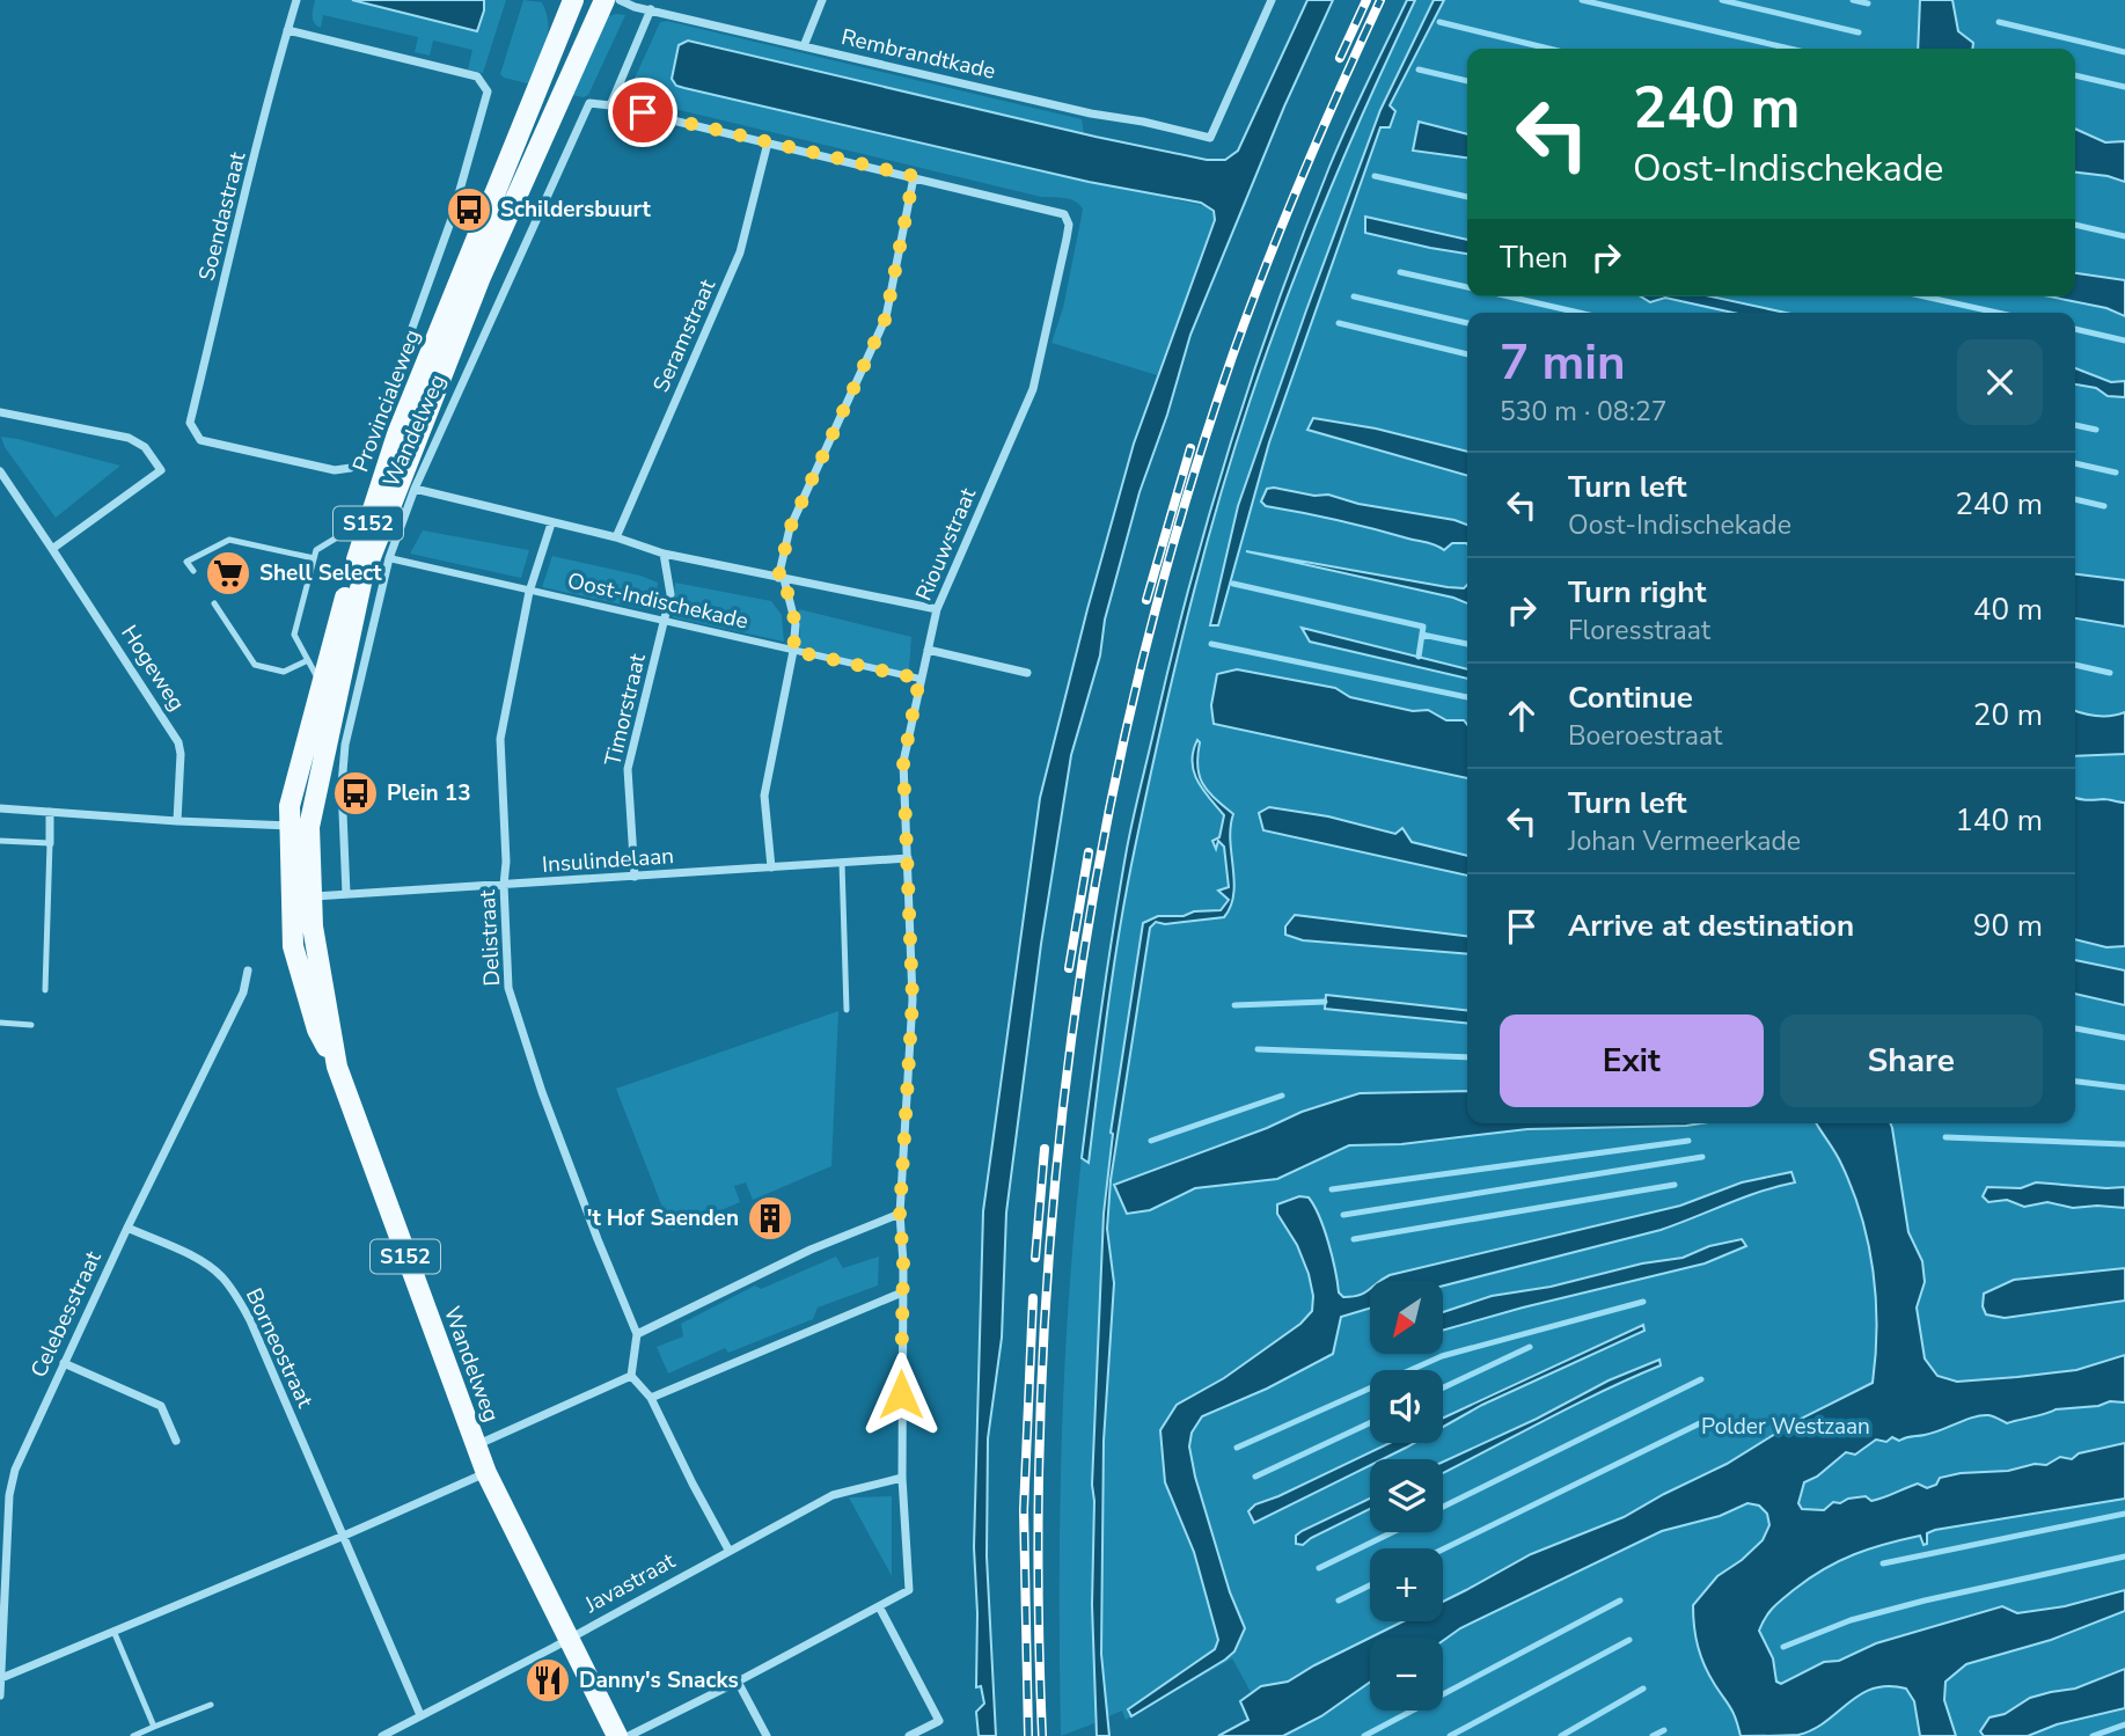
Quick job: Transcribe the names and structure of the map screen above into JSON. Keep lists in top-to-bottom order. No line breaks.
{"streets":{"main road":["Provincialeweg","Wandelweg","S152"],"street":["Rembrandtkade","Soendastraat","Seramstraat","Riouwstraat","Oost-Indischekade","Hogeweg","Timorstraat","Insulindelaan","Delistraat","Celebesstraat","Borneostraat","Javastraat"]},"crossings":[["Soendastraat","Wandelweg"],["Provincialeweg","Wandelweg"],["Provincialeweg","Insulindelaan"],["Wandelweg","Oost-Indischekade"],["Wandelweg","Insulindelaan"],["Wandelweg","Javastraat"],["Riouwstraat","Oost-Indischekade"],["Riouwstraat","Insulindelaan"],["Riouwstraat","Javastraat"],["Oost-Indischekade","Timorstraat"],["Oost-Indischekade","Delistraat"],["Timorstraat","Insulindelaan"],["Insulindelaan","Delistraat"],["Celebesstraat","Borneostraat"],["Borneostraat","Javastraat"]],"parks":["Polder Westzaan"],"places":{"bus stop":["Schildersbuurt","Plein 13"],"supermarket":["Shell Select"],"building":["'t Hof Saenden"],"restaurant":["Danny's Snacks"]},"north":"bottom left","page":{"turn":["240 m","Oost-Indischekade"],"then":"Then","heading":["7 min","530 m · 08:27"],"list":[{"name":"Turn left","note":"Oost-Indischekade","value":"240 m"},{"name":"Turn right","note":"Floresstraat","value":"40 m"},{"name":"Continue","note":"Boeroestraat","value":"20 m"},{"name":"Turn left","note":"Johan Vermeerkade","value":"140 m"},{"name":"Arrive at destination","value":"90 m"}],"buttons":["Exit","Share"],"map_buttons":["+","−"]}}
